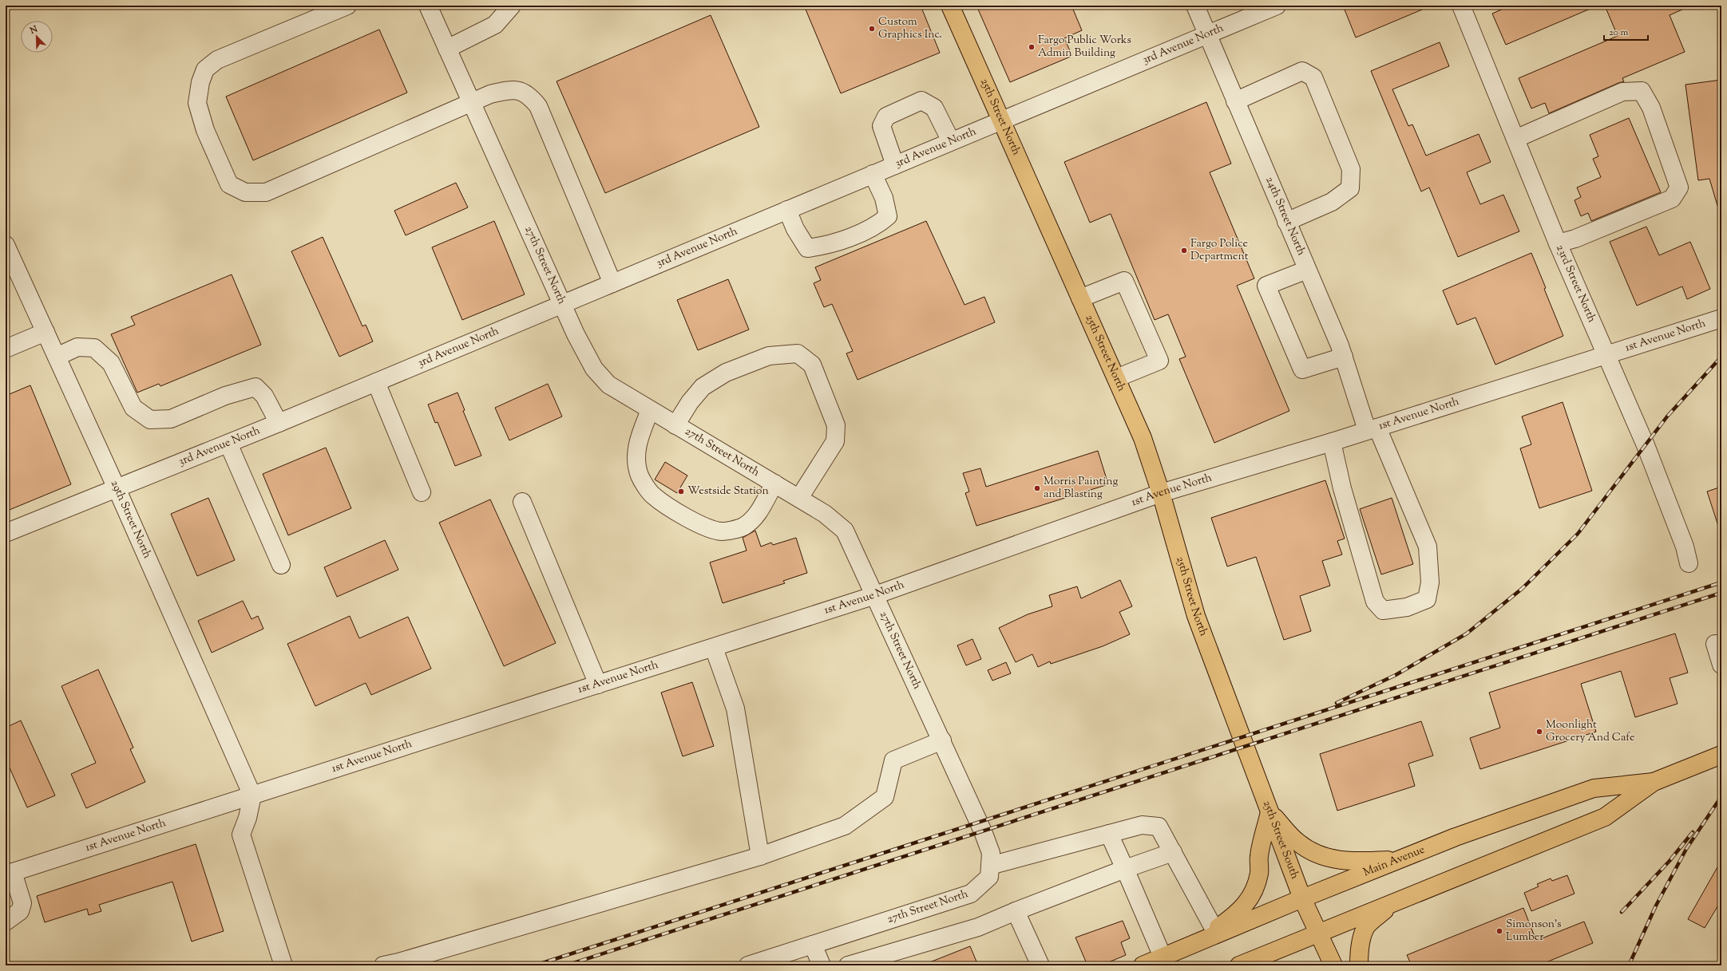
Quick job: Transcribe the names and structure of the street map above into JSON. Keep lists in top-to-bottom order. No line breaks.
{"streets":{"main road":["25th Street North","25th Street South","Main Avenue"],"street":["3rd Avenue North","24th Street North","27th Street North","23rd Street North","1st Avenue North","29th Street North"]},"crossings":[["3rd Avenue North","25th Street North"],["3rd Avenue North","24th Street North"],["3rd Avenue North","27th Street North"],["3rd Avenue North","29th Street North"],["25th Street North","1st Avenue North"],["25th Street North","25th Street South"],["24th Street North","1st Avenue North"],["27th Street North","1st Avenue North"],["23rd Street North","1st Avenue North"],["1st Avenue North","29th Street North"],["25th Street South","Main Avenue"]],"places":["Custom Graphics Inc.","Fargo Public Works Admin Building","Fargo Police Department","Morris Painting and Blasting","Westside Station","Moonlight Grocery And Cafe","Simonson's Lumber"],"scale_bar":"20 m","north":"top left"}
